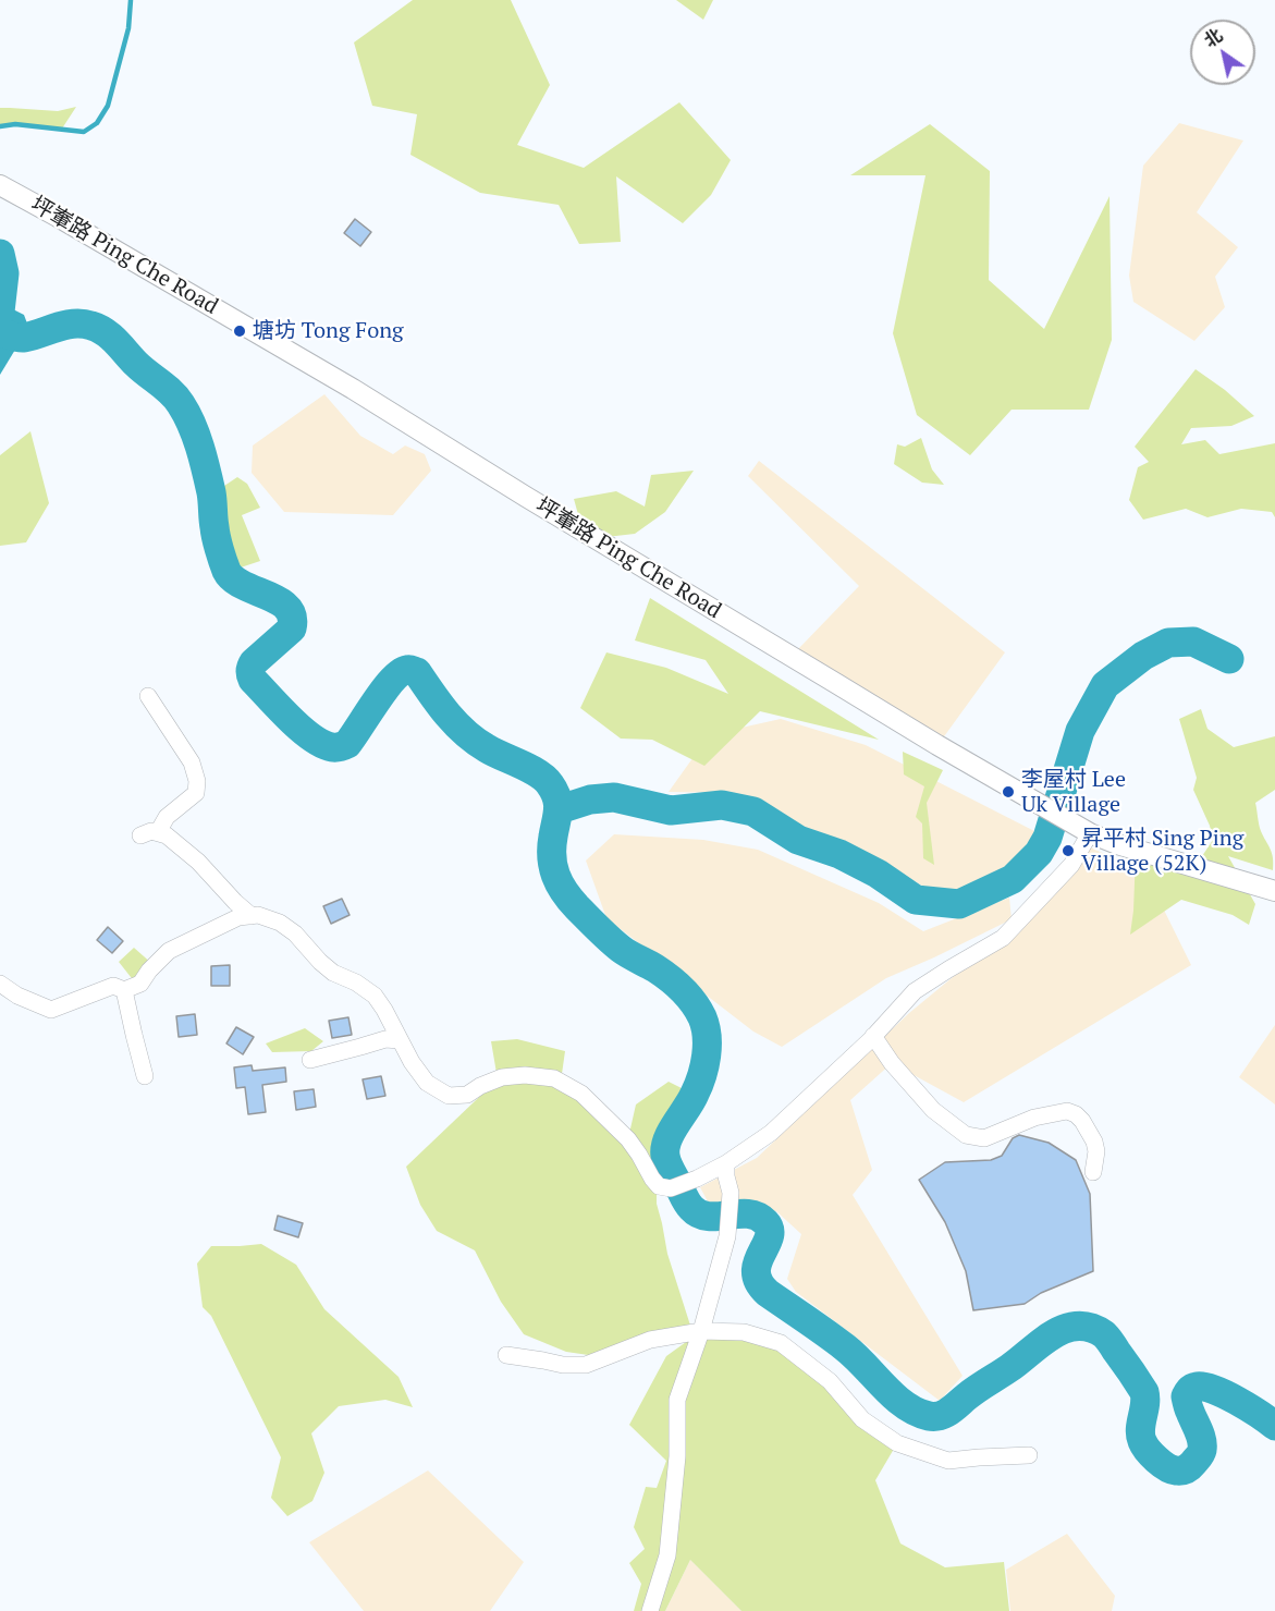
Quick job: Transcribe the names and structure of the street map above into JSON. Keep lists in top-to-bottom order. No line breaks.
{"streets":{"street":["坪輋路 Ping Che Road"]},"places":["塘坊 Tong Fong","李屋村 Lee Uk Village","昇平村 Sing Ping Village (52K)"],"north":"top left"}
